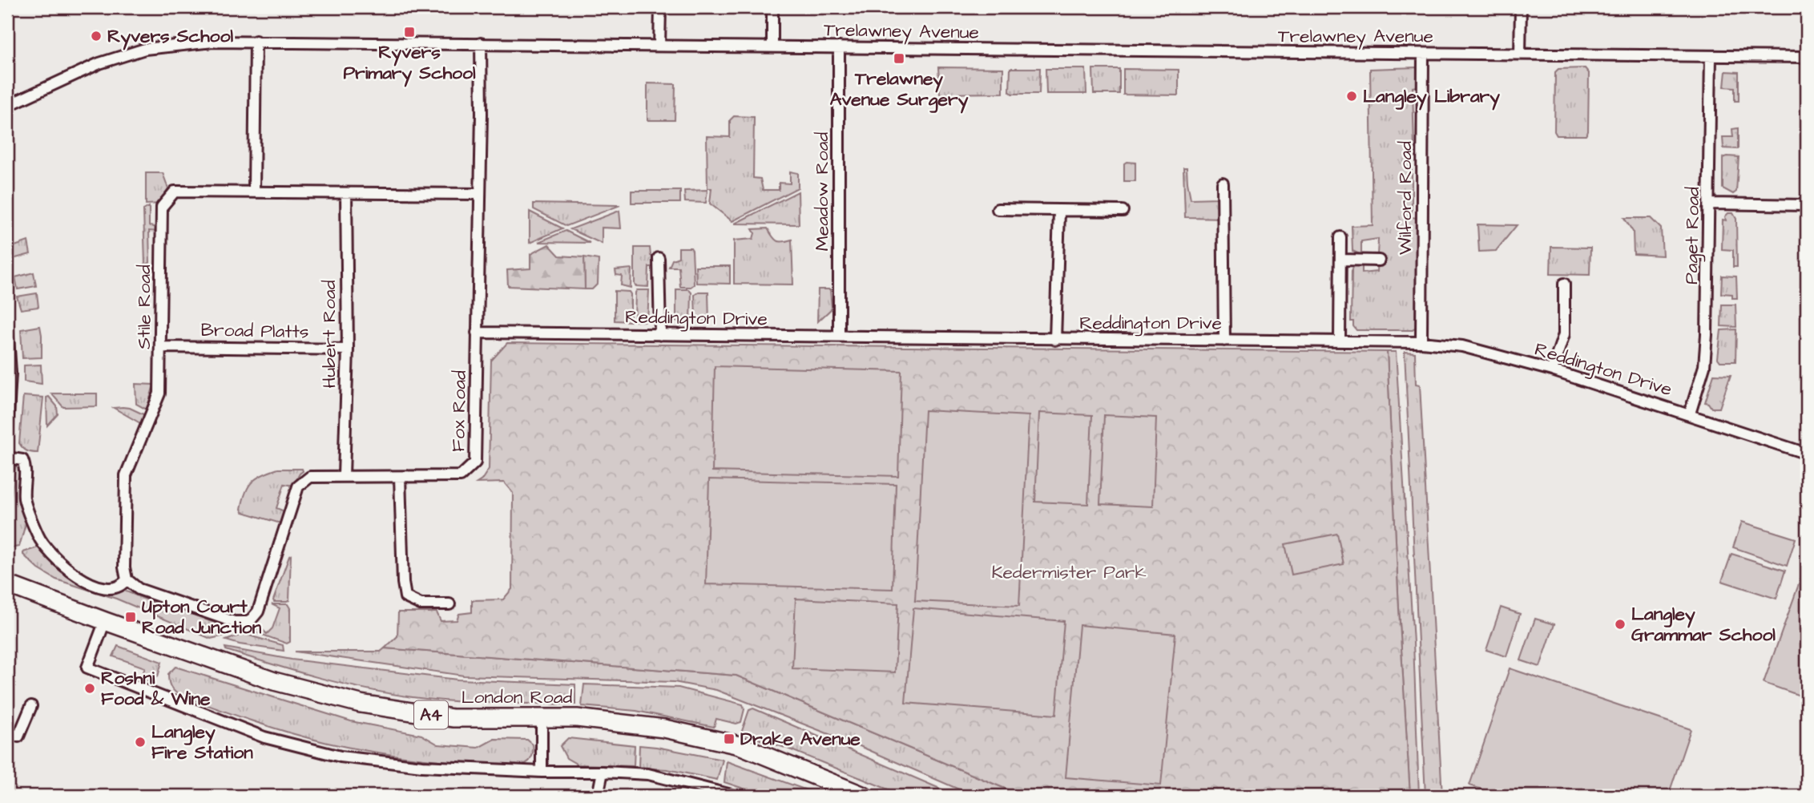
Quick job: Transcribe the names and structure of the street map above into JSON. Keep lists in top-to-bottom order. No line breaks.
{"streets":{"main road":["London Road","A4"],"street":["Trelawney Avenue","Meadow Road","Wilford Road","Paget Road","Stile Road","Reddington Drive","Broad Platts","Hubert Road","Fox Road"]},"crossings":[["Trelawney Avenue","Meadow Road"],["Trelawney Avenue","Wilford Road"],["Trelawney Avenue","Paget Road"],["Trelawney Avenue","Fox Road"],["Meadow Road","Reddington Drive"],["Wilford Road","Reddington Drive"],["Paget Road","Reddington Drive"],["Stile Road","Broad Platts"],["Stile Road","Hubert Road"],["Stile Road","Fox Road"],["Reddington Drive","Fox Road"],["Broad Platts","Hubert Road"],["Hubert Road","Fox Road"]],"parks":["Kedermister Park"],"places":{"transit":["Ryvers Primary School","Trelawney Avenue Surgery","Upton Court Road Junction","Drake Avenue"],"other":["Ryvers School","Langley Library","Langley Grammar School","Roshni Food & Wine","Langley Fire Station"]}}
